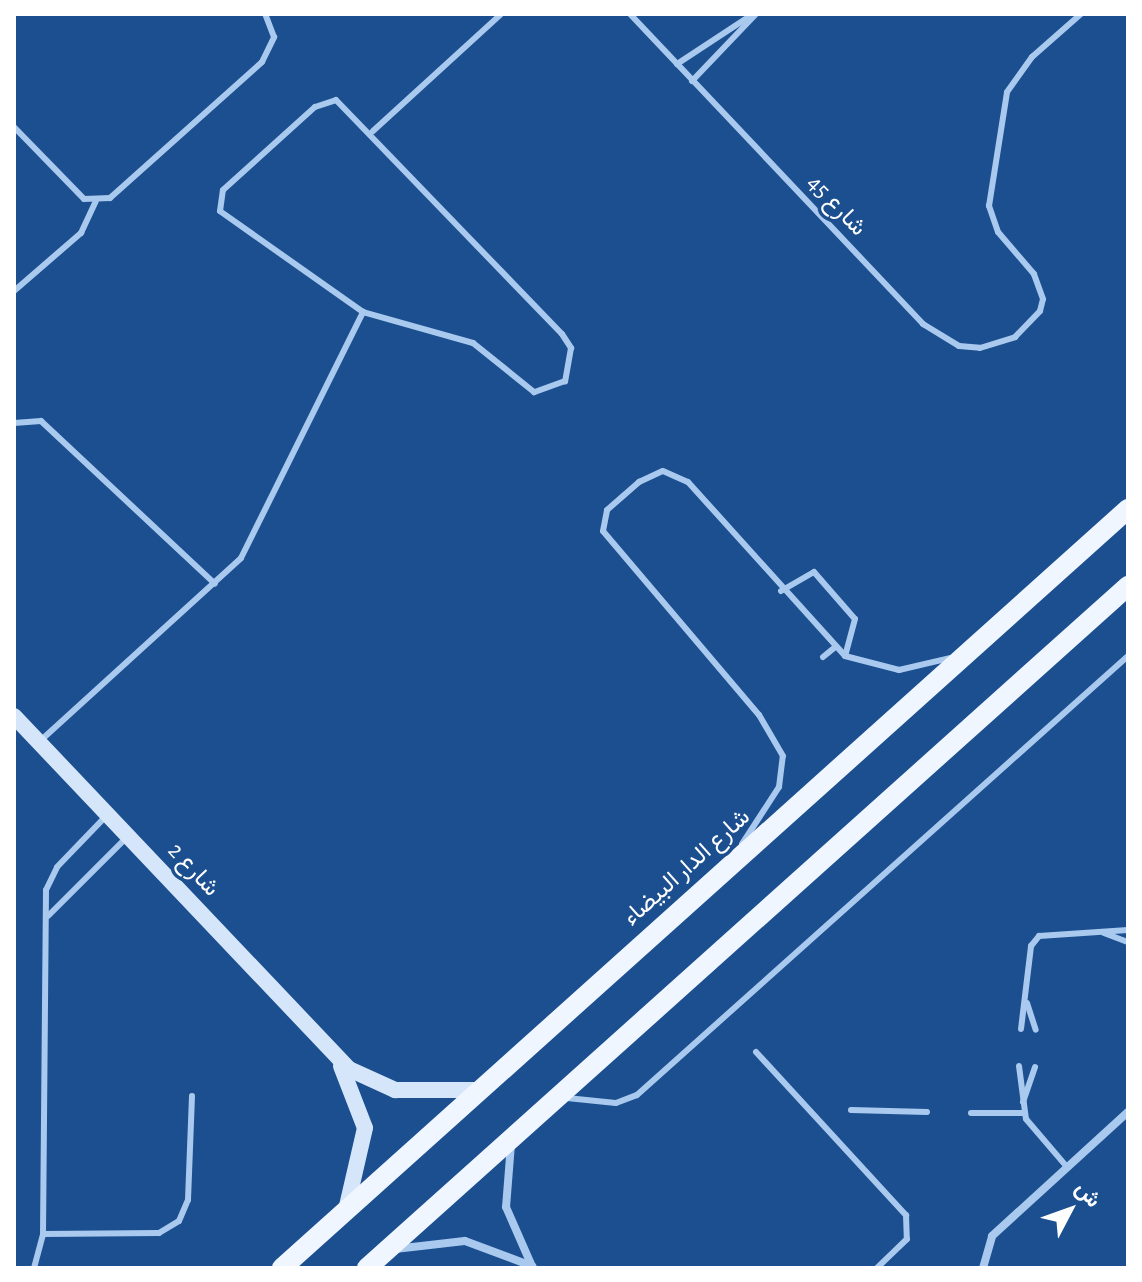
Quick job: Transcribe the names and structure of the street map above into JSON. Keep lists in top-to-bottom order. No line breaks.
{"streets":{"main road":["شارع الدار البيضاء"],"street":["شارع 2"],"lane":["شارع 45"]},"crossings":[["شارع الدار البيضاء","شارع 2"]],"north":"top right"}
